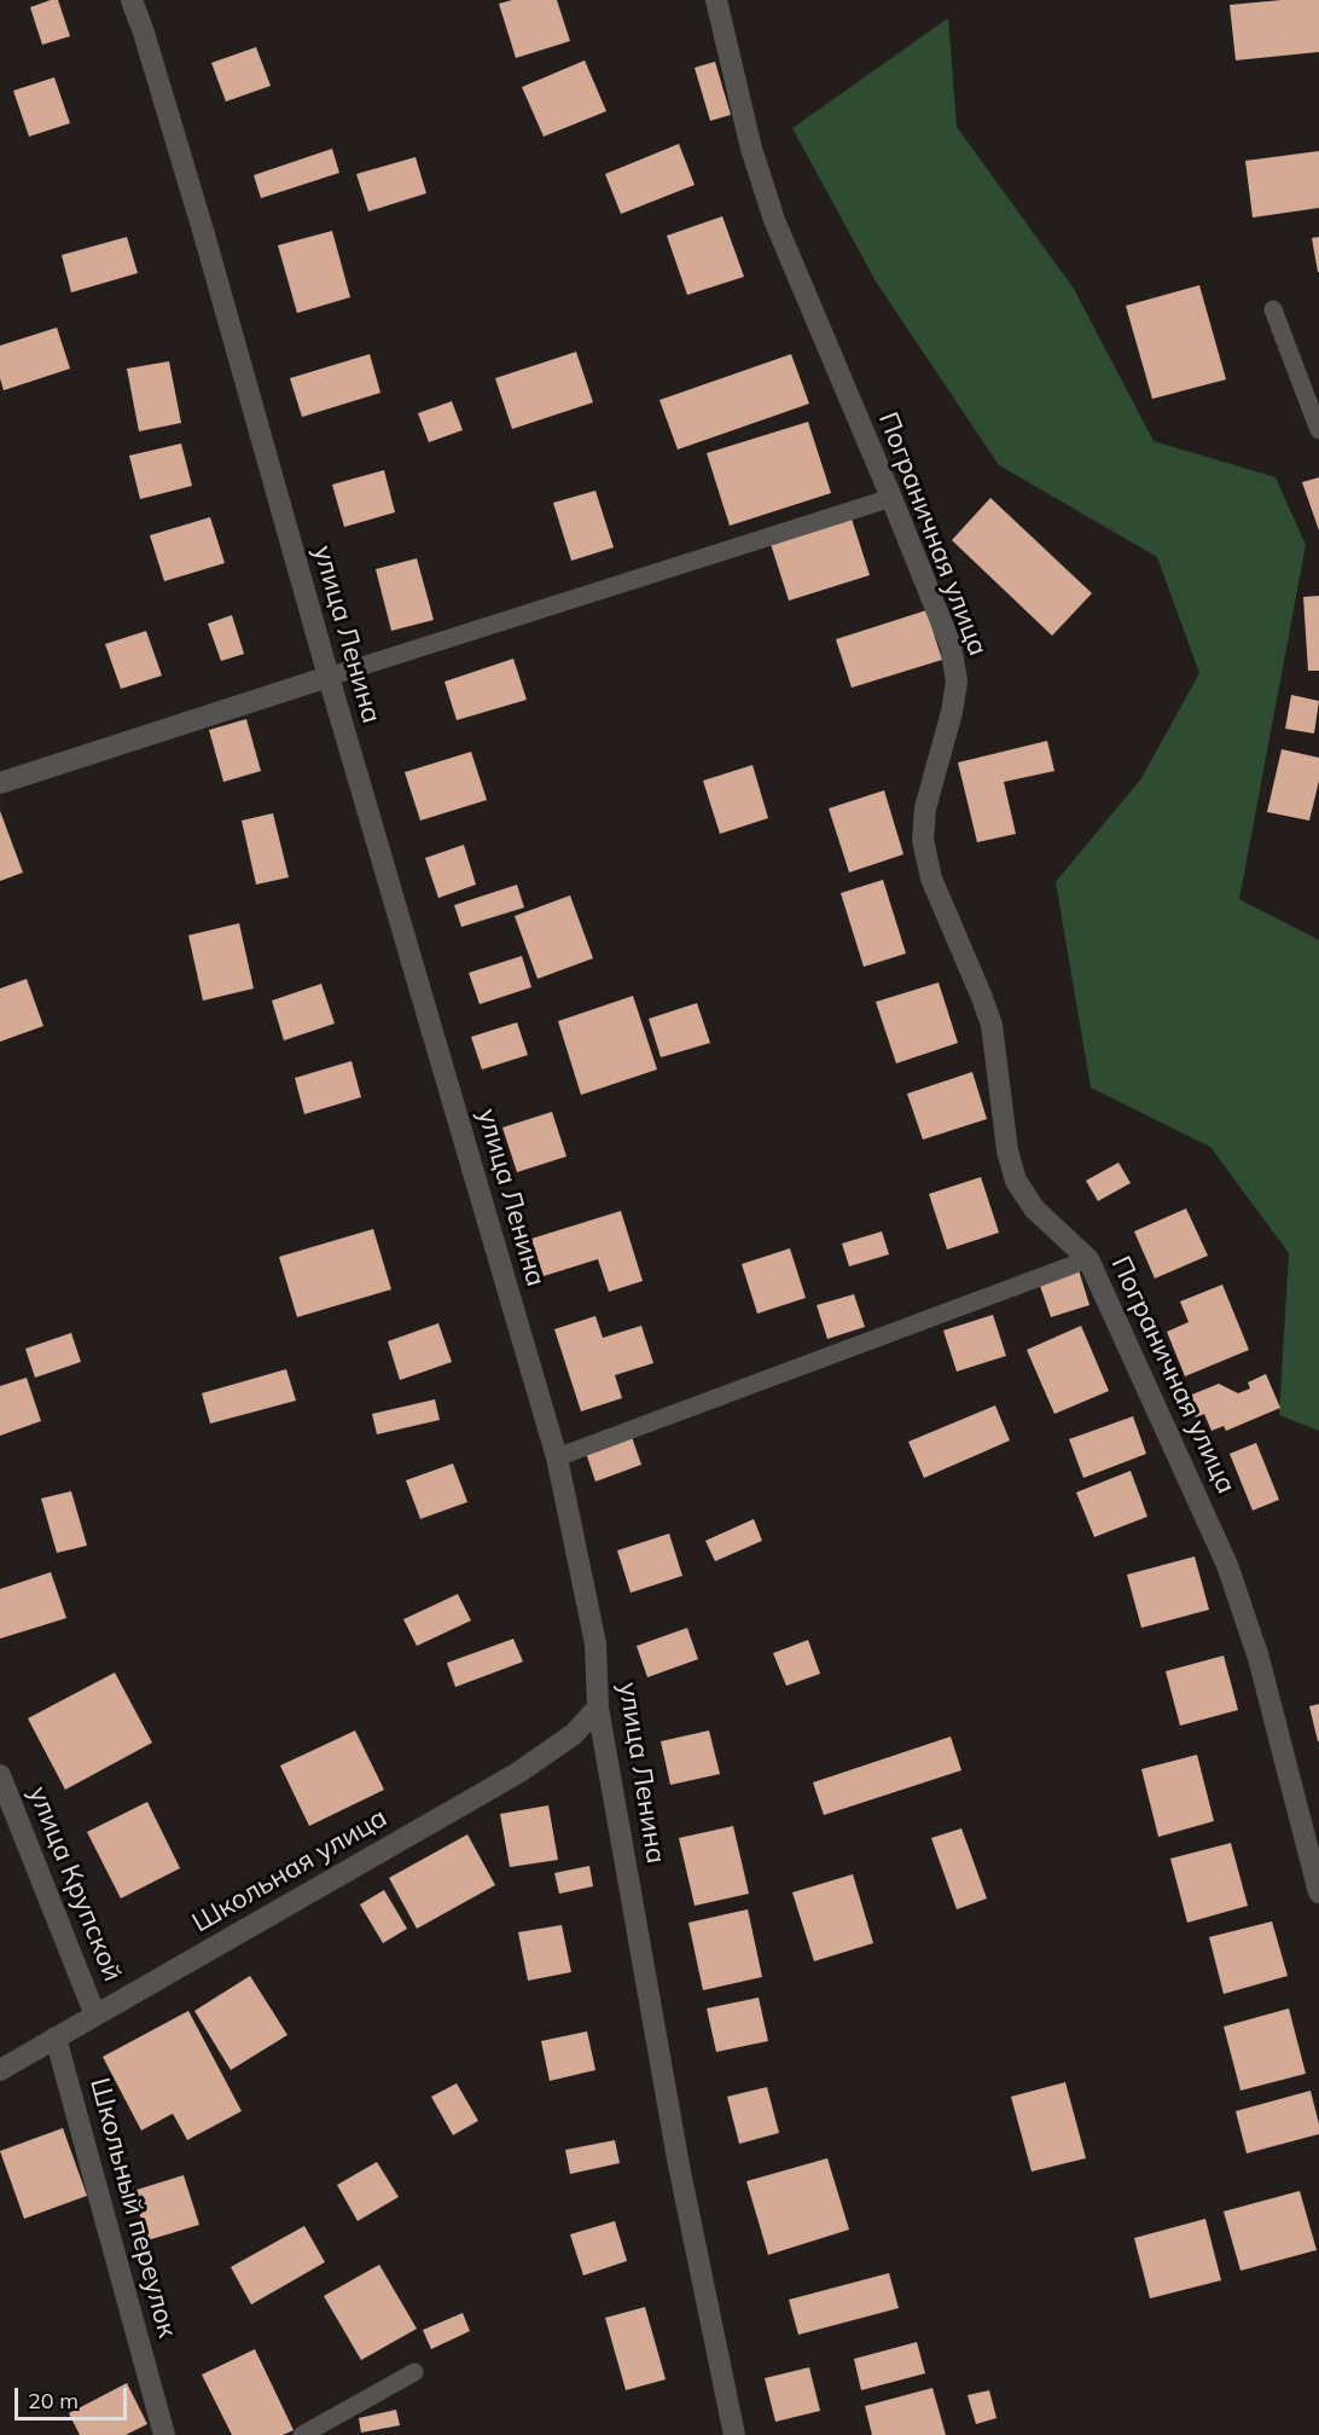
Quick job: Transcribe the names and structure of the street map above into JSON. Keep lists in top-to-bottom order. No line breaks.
{"streets":{"street":["Пограничная улица","улица Ленина","Школьная улица","улица Крупской","Школьный переулок"]},"crossings":[["улица Ленина","Школьная улица"],["Школьная улица","улица Крупской"],["Школьная улица","Школьный переулок"]],"scale_bar":"20 m"}
